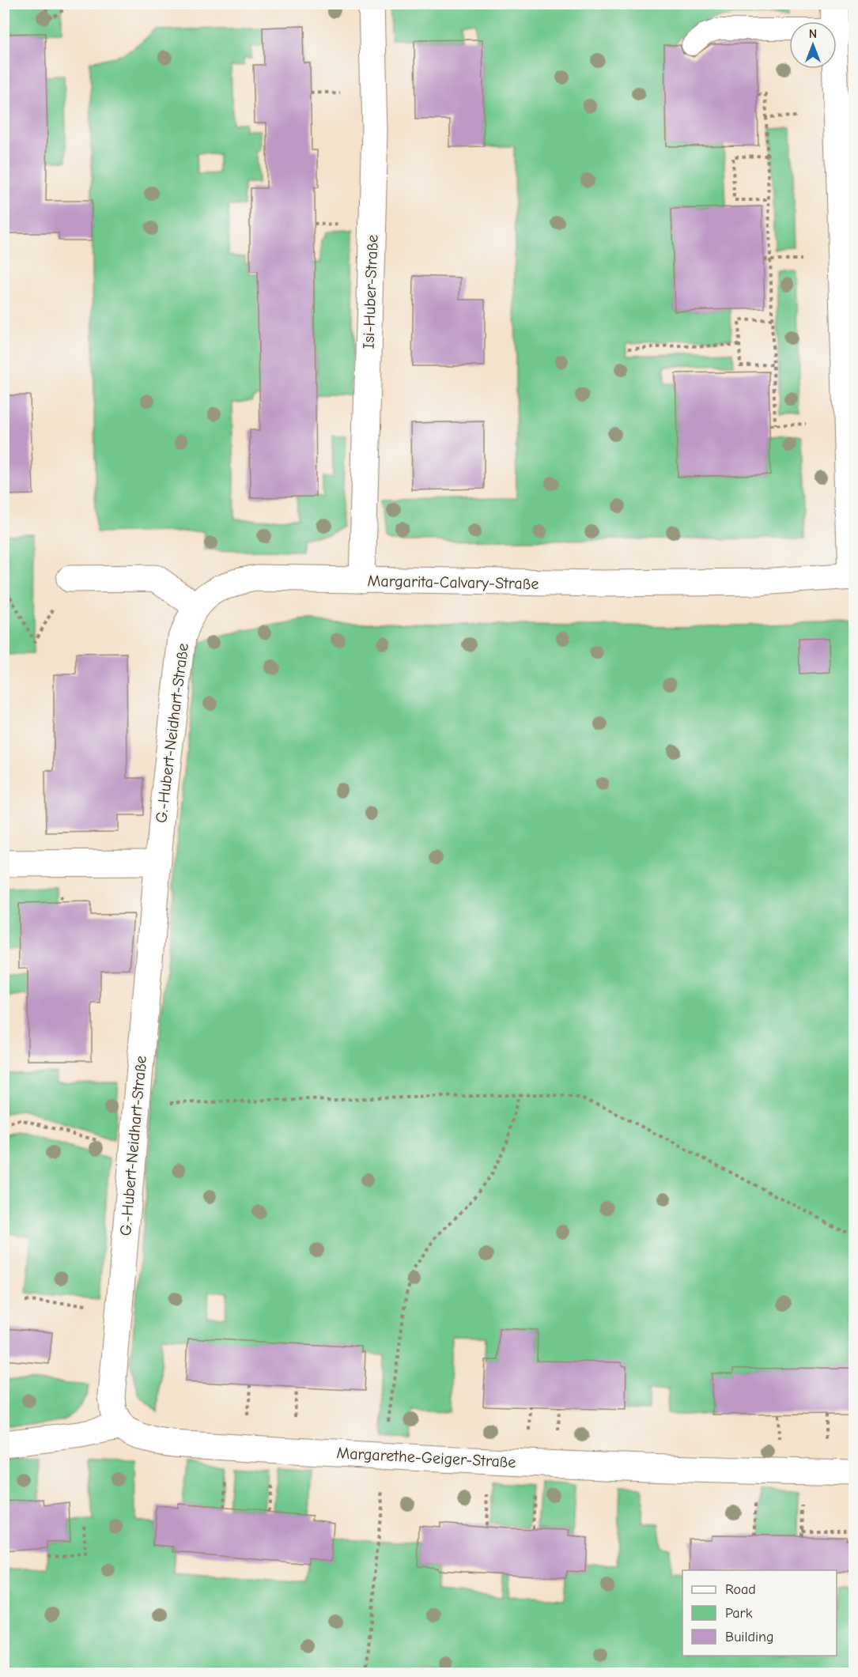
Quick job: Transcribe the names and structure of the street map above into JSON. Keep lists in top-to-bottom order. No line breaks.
{"streets":{"street":["Isi-Huber-Straße","Margarita-Calvary-Straße","G.-Hubert-Neidhart-Straße","Margarethe-Geiger-Straße"]},"crossings":[["Isi-Huber-Straße","Margarita-Calvary-Straße"],["Margarita-Calvary-Straße","G.-Hubert-Neidhart-Straße"],["G.-Hubert-Neidhart-Straße","Margarethe-Geiger-Straße"]],"legend":["Road","Park","Building"],"north":"top"}
